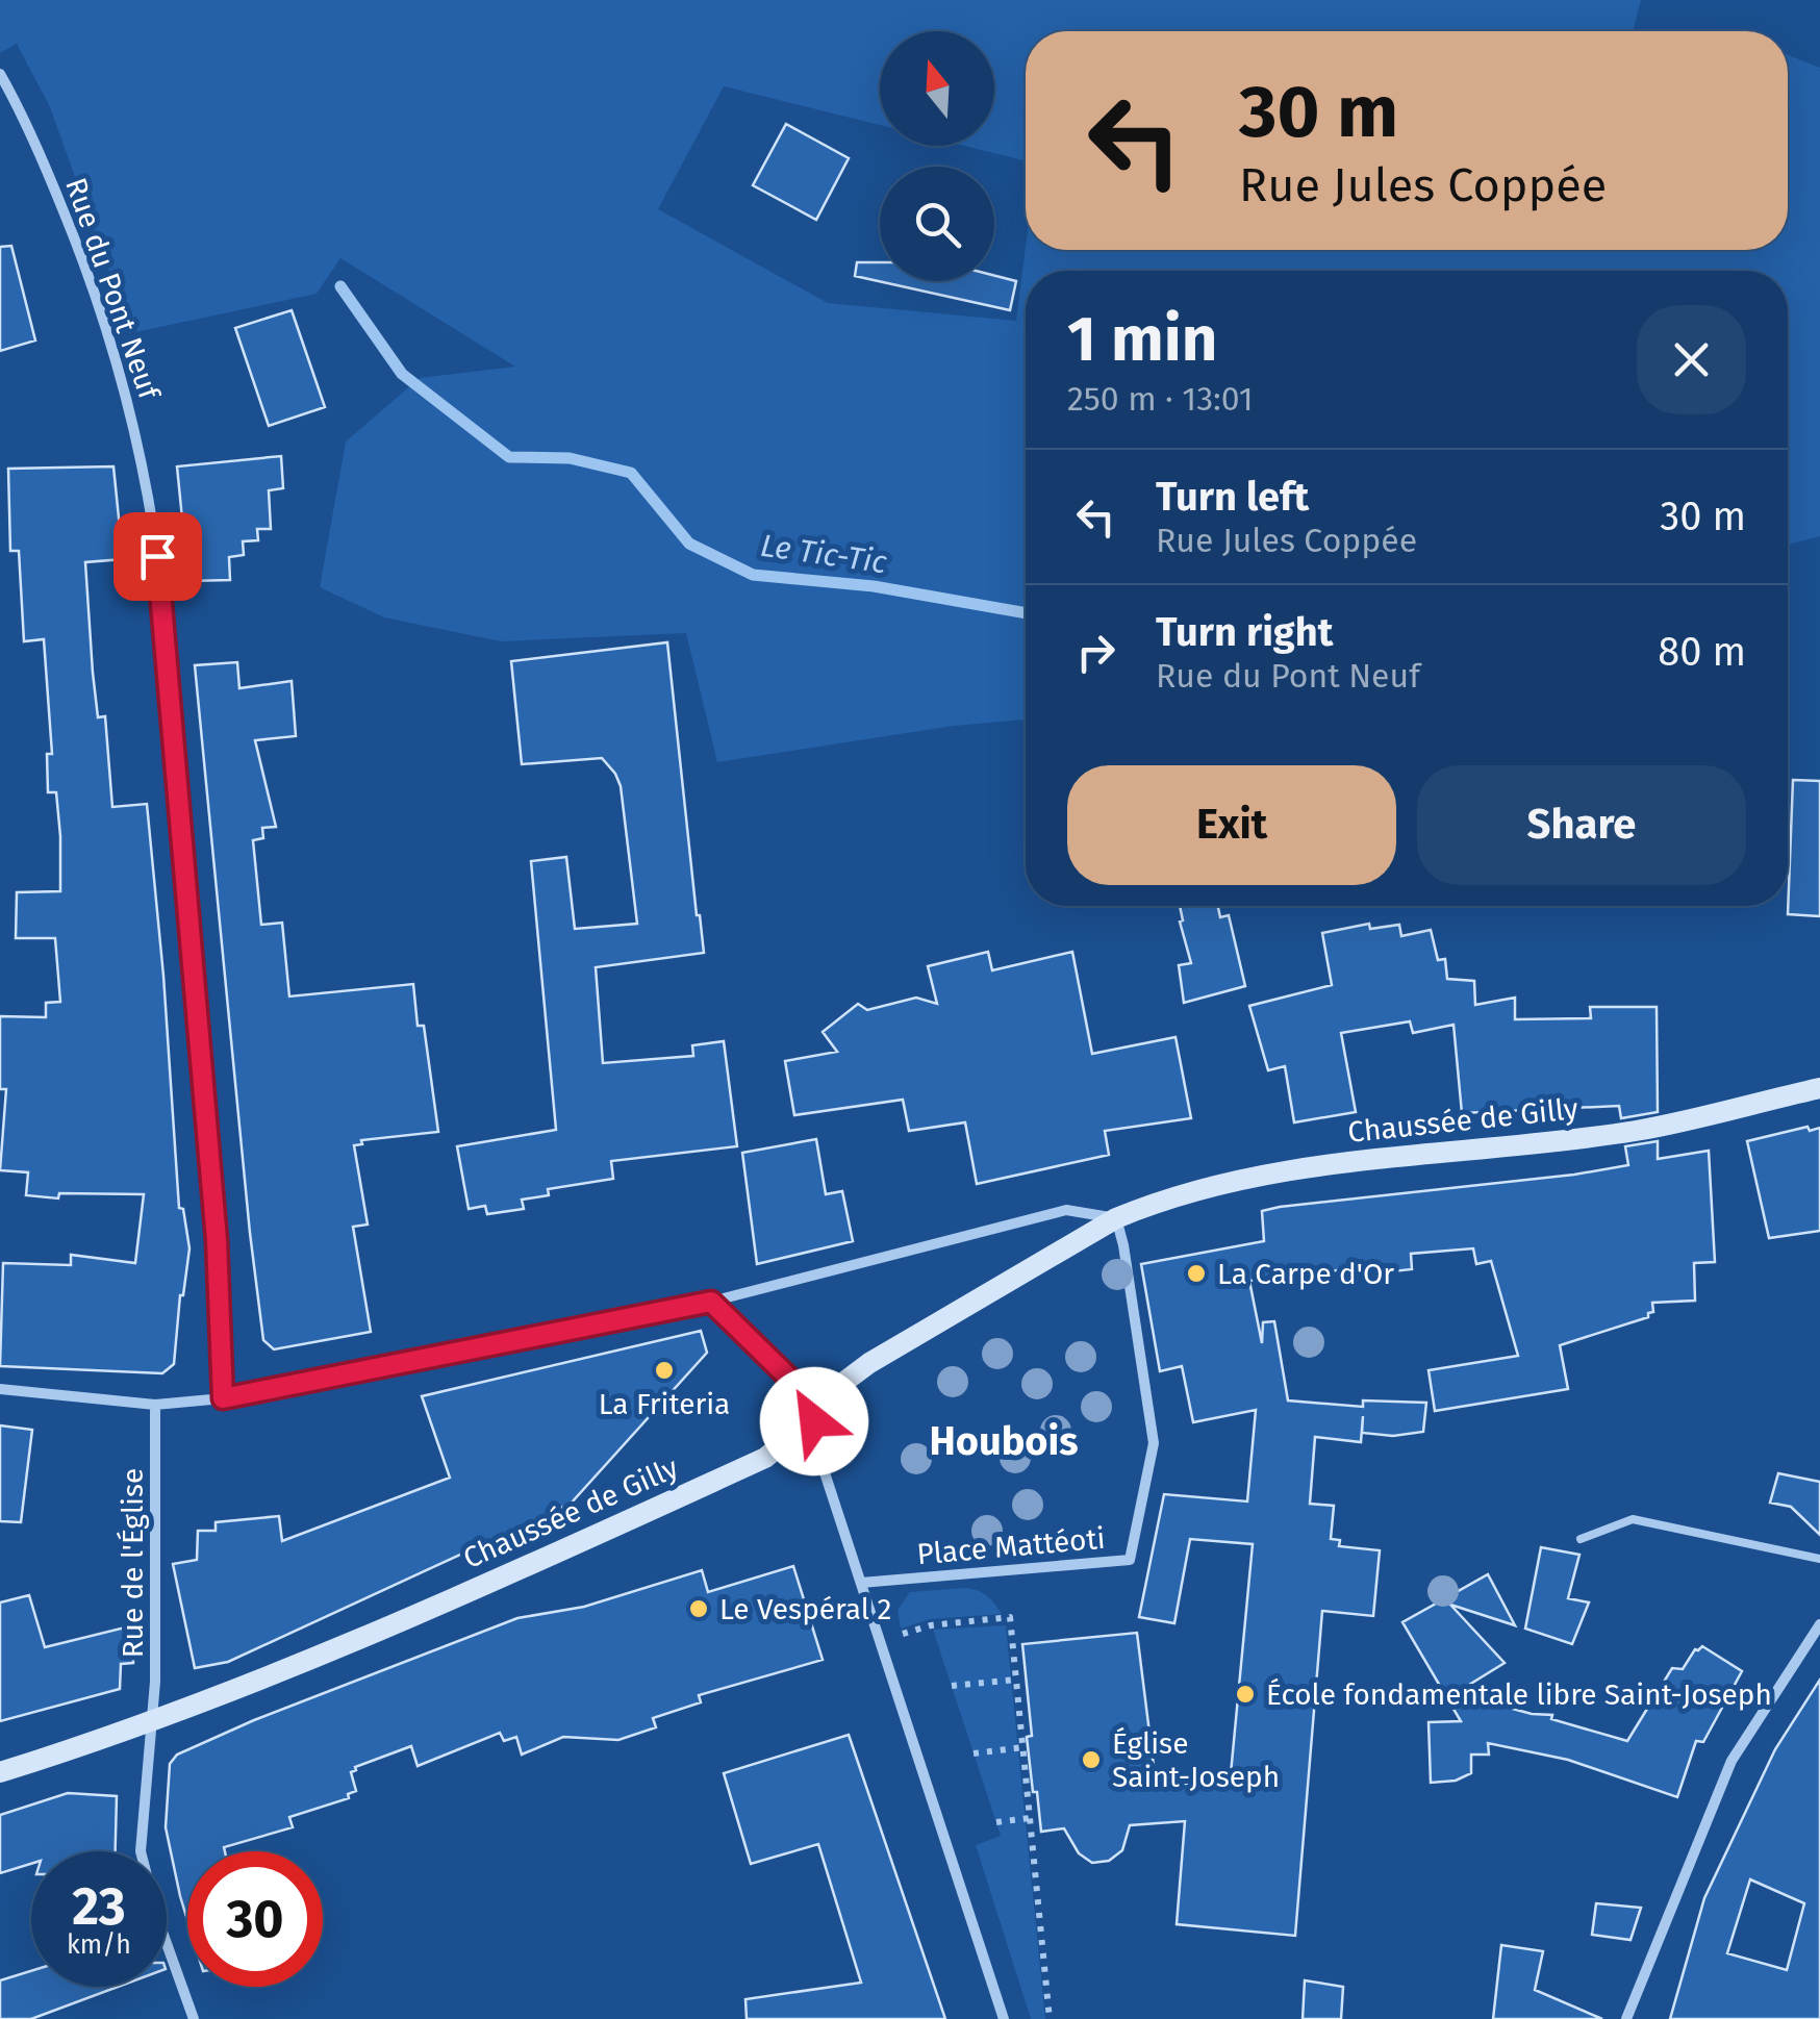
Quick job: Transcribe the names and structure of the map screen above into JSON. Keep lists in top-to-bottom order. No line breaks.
{"streets":{"street":["Rue du Pont Neuf","Chaussée de Gilly","Place Mattéoti","Rue de l'Église"]},"crossings":[["Rue du Pont Neuf","Chaussée de Gilly"],["Chaussée de Gilly","Place Mattéoti"],["Chaussée de Gilly","Rue de l'Église"]],"districts":["Houbois"],"water":["Le Tic-Tic"],"places":["La Carpe d'Or","La Friteria","Le Vespéral 2","École fondamentale libre Saint-Joseph","Église Saint-Joseph"],"north":"top","page":{"turn":["30 m","Rue Jules Coppée"],"heading":["1 min","250 m · 13:01"],"list":[{"name":"Turn left","note":"Rue Jules Coppée","value":"30 m"},{"name":"Turn right","note":"Rue du Pont Neuf","value":"80 m"}],"buttons":["Exit","Share"],"speed":"23 km/h","limit":"30"}}
